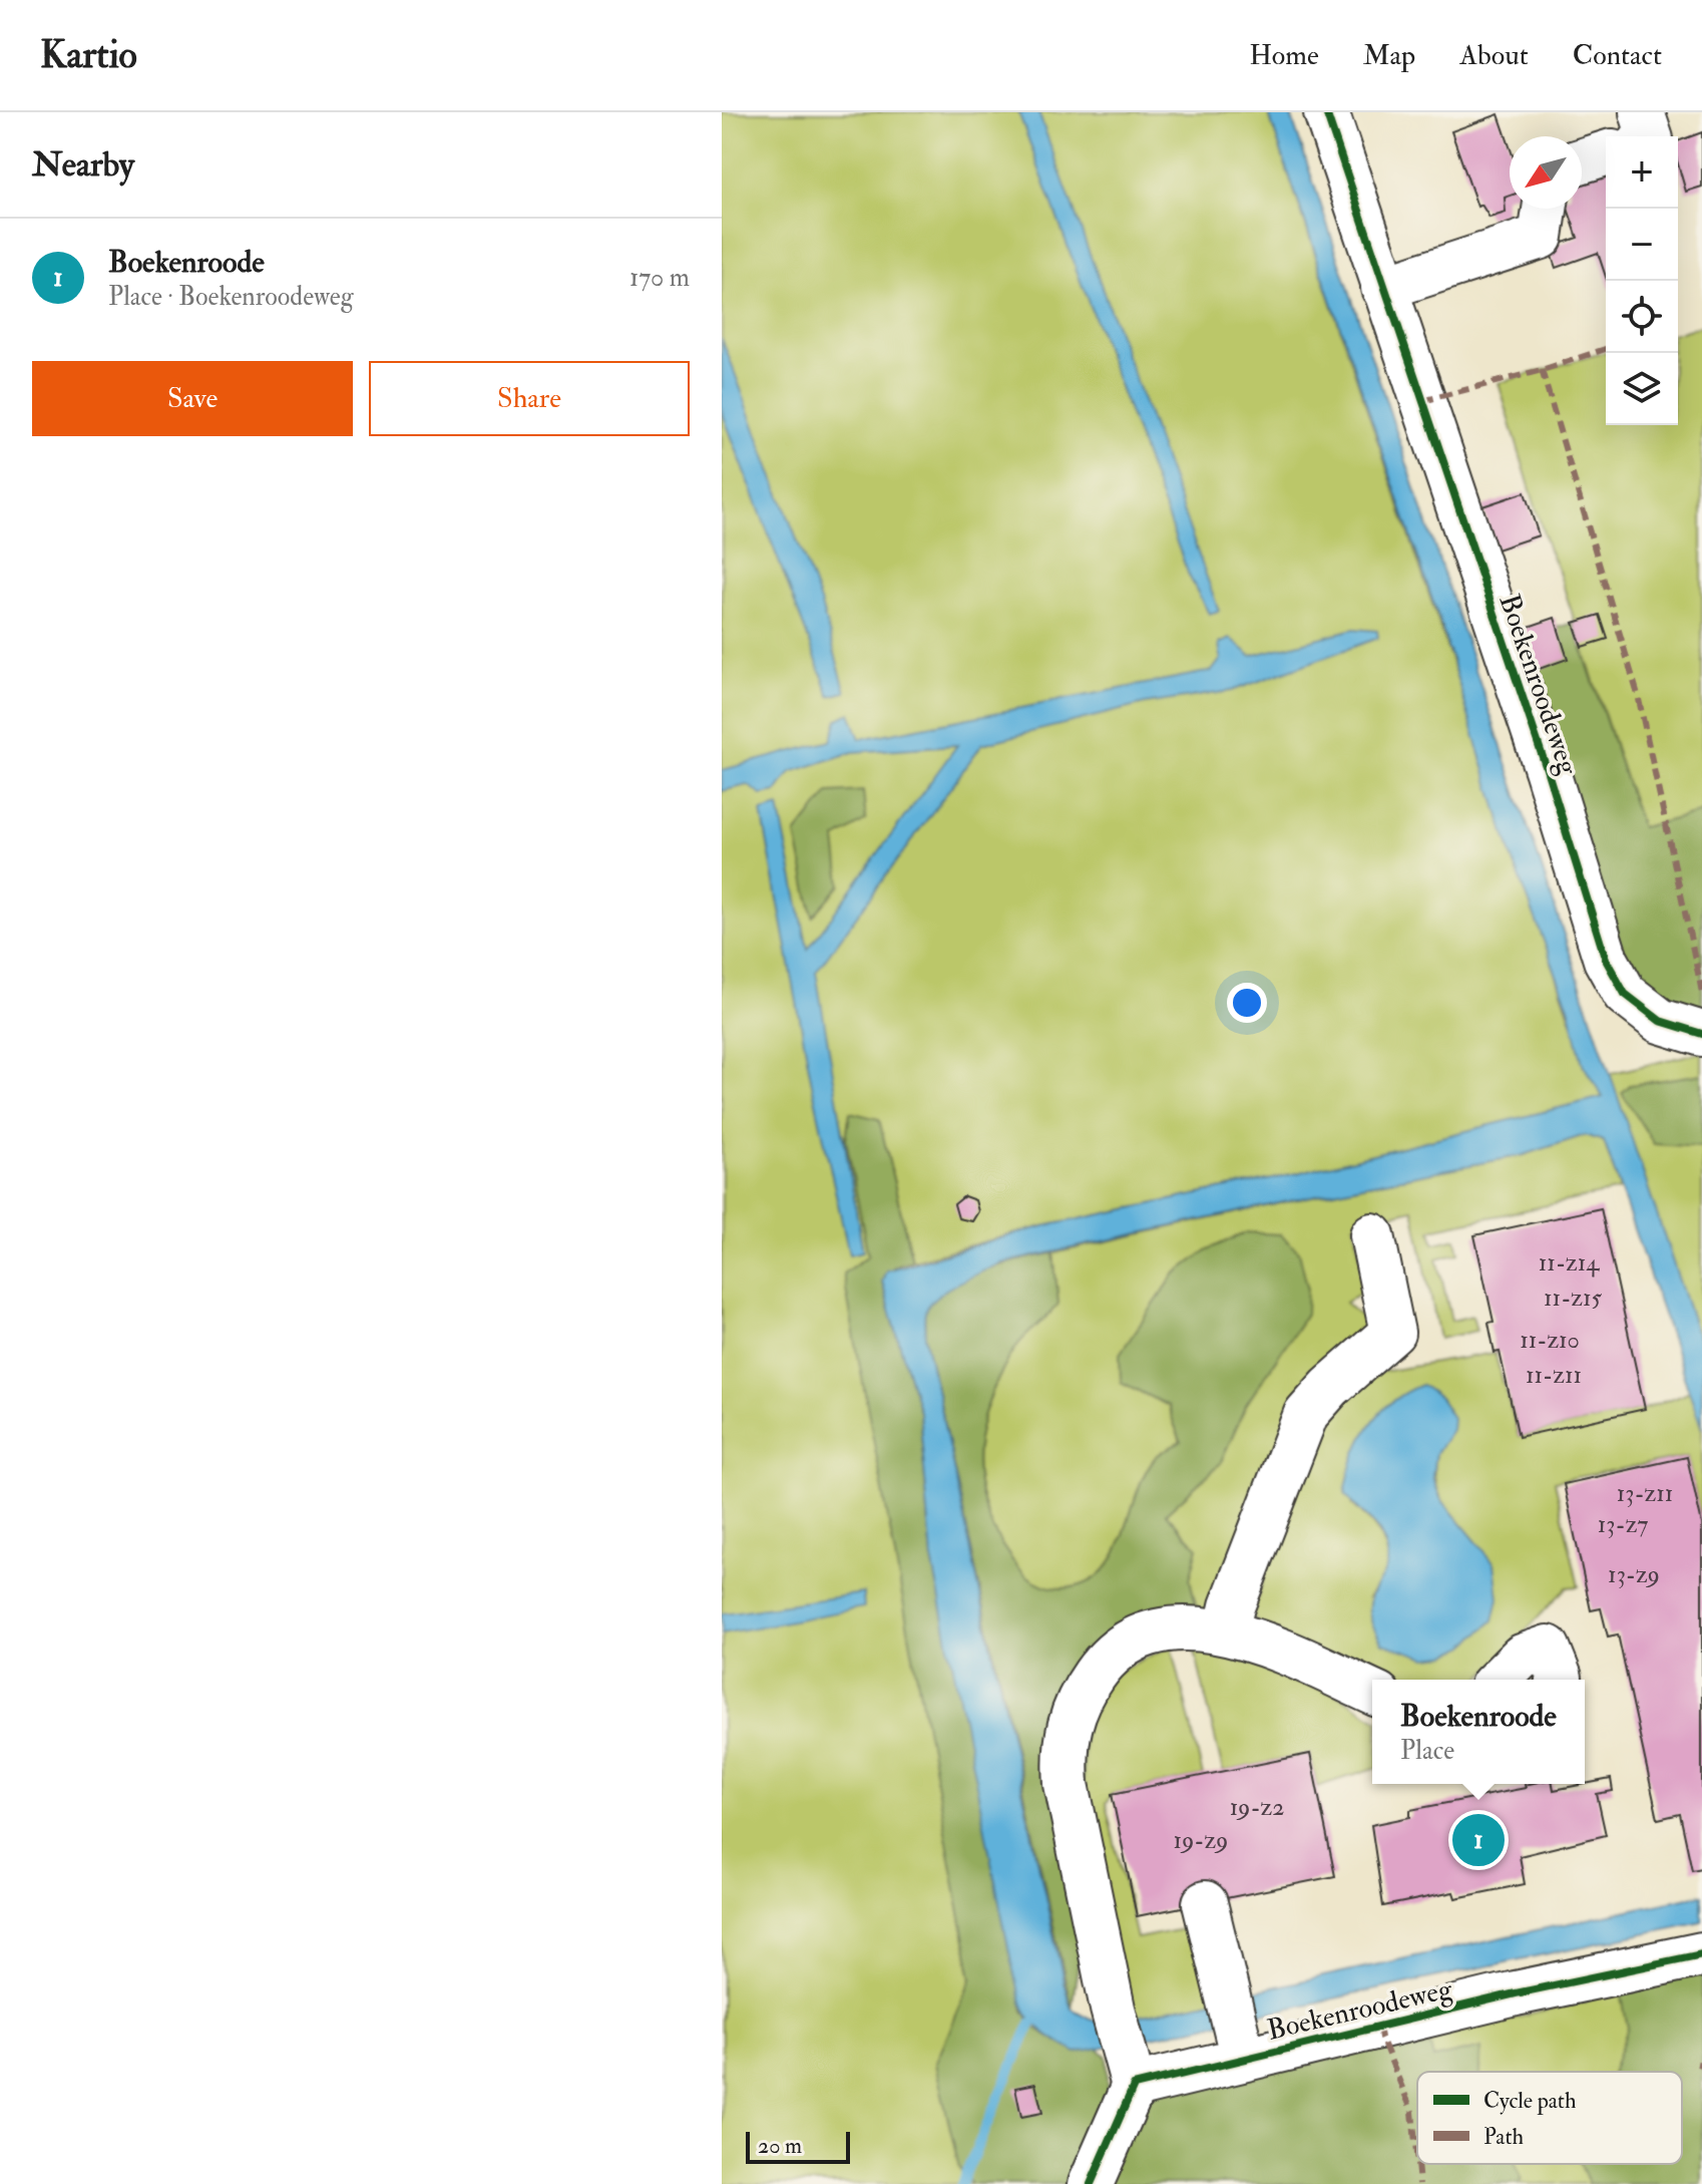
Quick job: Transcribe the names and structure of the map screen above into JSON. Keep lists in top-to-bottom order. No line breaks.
{"streets":{"street":["Boekenroodeweg"]},"house_numbers":["11-z14","11-z15","11-z10","11-z11","13-z11","13-z7","13-z9","19-z2","19-z9"],"legend":["Cycle path","Path"],"scale_bar":"20 m","north":"bottom left","page":{"header":"Kartio","nav":["Home","Map","About","Contact"],"heading":"Nearby","map_buttons":["+","−"],"list":[{"mark":"1","name":"Boekenroode","note":"Place · Boekenroodeweg","value":"170 m"}],"buttons":["Save","Share"],"popup":["Boekenroode","Place"],"pins":"1","scale":"20 m"}}
